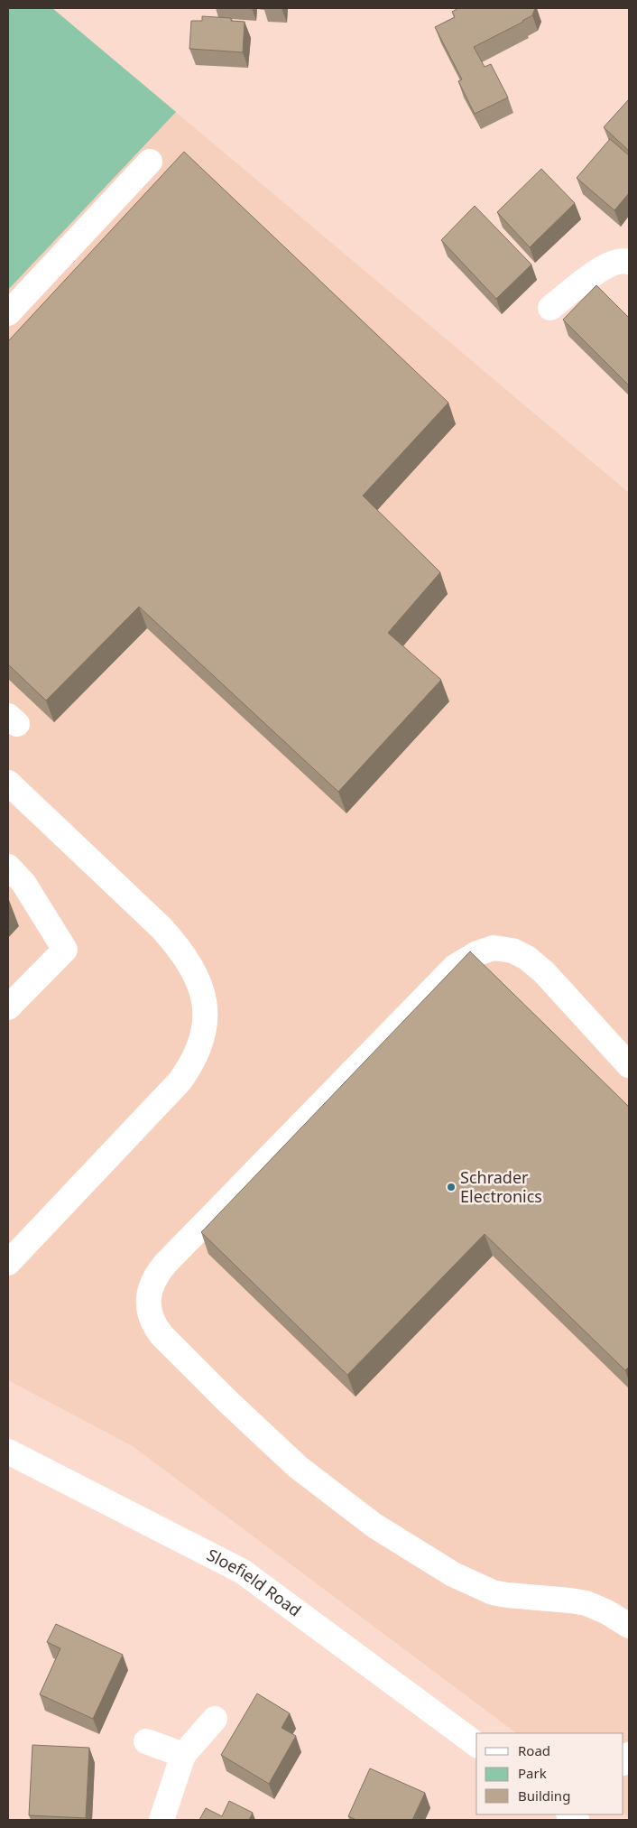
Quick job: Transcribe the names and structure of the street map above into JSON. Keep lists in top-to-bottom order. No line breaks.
{"streets":{"street":["Sloefield Road"]},"places":["Schrader Electronics"],"legend":["Road","Park","Building"]}
